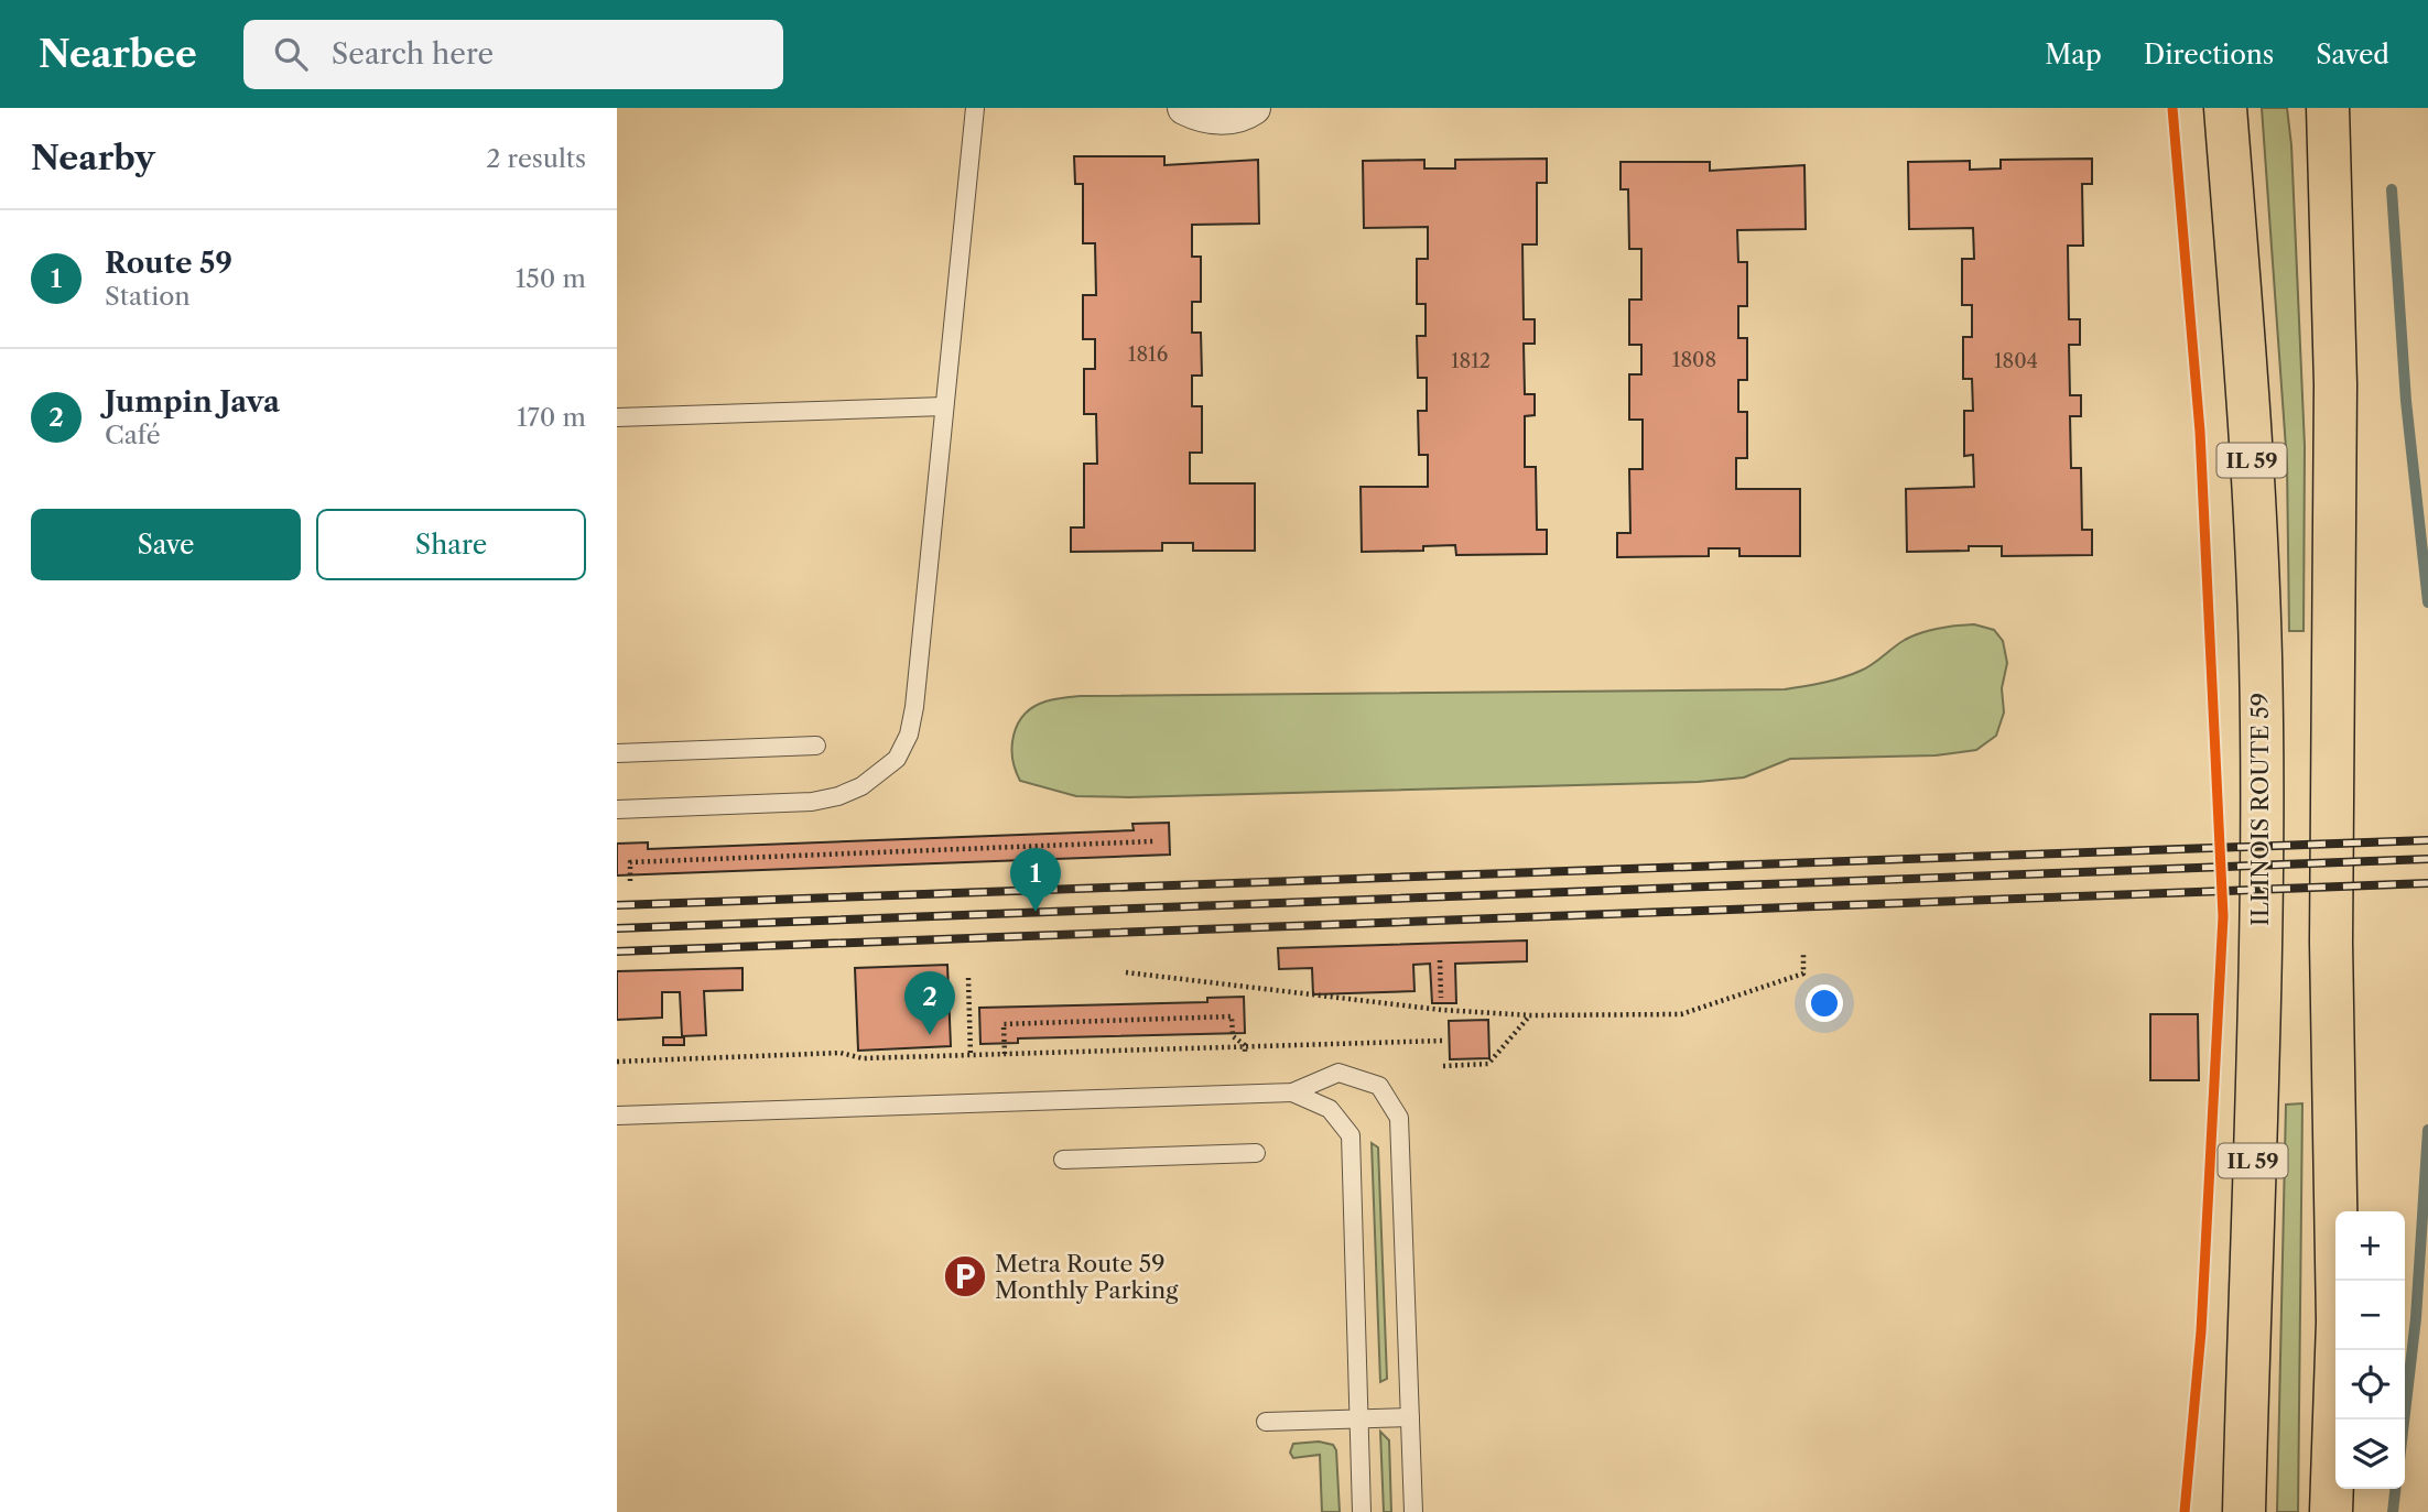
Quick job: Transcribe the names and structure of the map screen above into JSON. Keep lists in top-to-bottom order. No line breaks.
{"streets":{"main road":["IL 59","ILLINOIS ROUTE 59"]},"places":{"parking":["Metra Route 59 Monthly Parking"]},"house_numbers":["1816","1808","1812","1804"],"page":{"header":"Nearbee","search":"Search here","nav":["Map","Directions","Saved"],"heading":["Nearby","2 results"],"list":[{"mark":"1","name":"Route 59","note":"Station","value":"150 m"},{"mark":"2","name":"Jumpin Java","note":"Café","value":"170 m"}],"buttons":["Save","Share"],"pins":["1","2"],"map_buttons":["+","−"]}}
